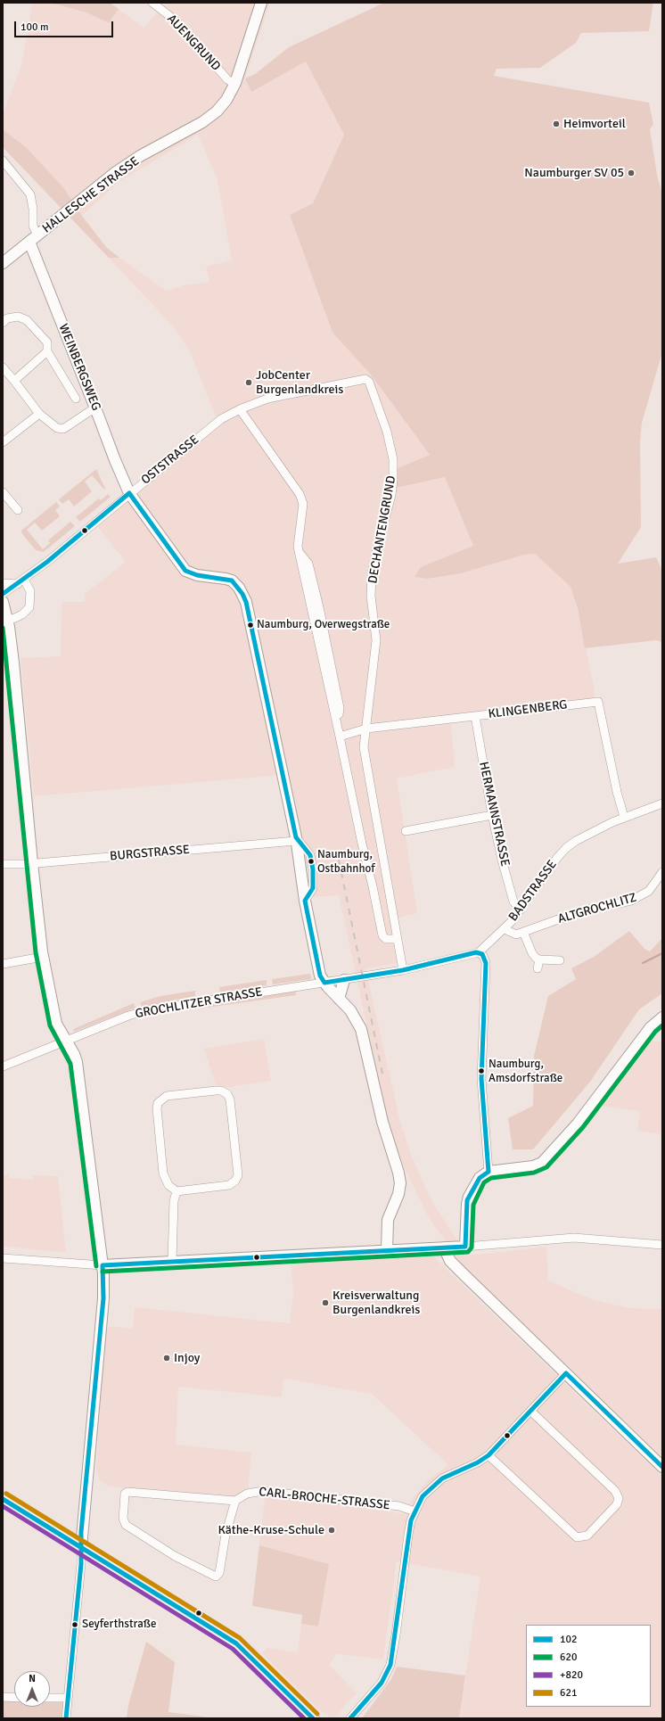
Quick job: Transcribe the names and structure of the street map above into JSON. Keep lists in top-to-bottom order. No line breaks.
{"streets":{"main road":["HALLESCHE STRASSE","WEINBERGSWEG"],"street":["AUENGRUND","OSTSTRASSE","DECHANTENGRUND","KLINGENBERG","HERMANNSTRASSE","BURGSTRASSE","BADSTRASSE","ALTGROCHLITZ","GROCHLITZER STRASSE","CARL-BROCHE-STRASSE"]},"crossings":[["AUENGRUND","HALLESCHE STRASSE"],["HALLESCHE STRASSE","WEINBERGSWEG"],["WEINBERGSWEG","OSTSTRASSE"],["WEINBERGSWEG","BURGSTRASSE"],["WEINBERGSWEG","GROCHLITZER STRASSE"],["OSTSTRASSE","DECHANTENGRUND"],["DECHANTENGRUND","KLINGENBERG"],["KLINGENBERG","HERMANNSTRASSE"],["KLINGENBERG","BADSTRASSE"],["HERMANNSTRASSE","BADSTRASSE"],["BADSTRASSE","ALTGROCHLITZ"],["BADSTRASSE","GROCHLITZER STRASSE"]],"places":["Heimvorteil","Naumburger SV 05","JobCenter Burgenlandkreis","Naumburg, Overwegstraße","Naumburg, Ostbahnhof","Naumburg, Amsdorfstraße","Kreisverwaltung Burgenlandkreis","Injoy","Käthe-Kruse-Schule","Seyferthstraße"],"lines":["transit line 102","transit line 620","transit line 621","transit line +820"],"legend":["102","620","+820","621"],"scale_bar":"100 m","north":"top"}
